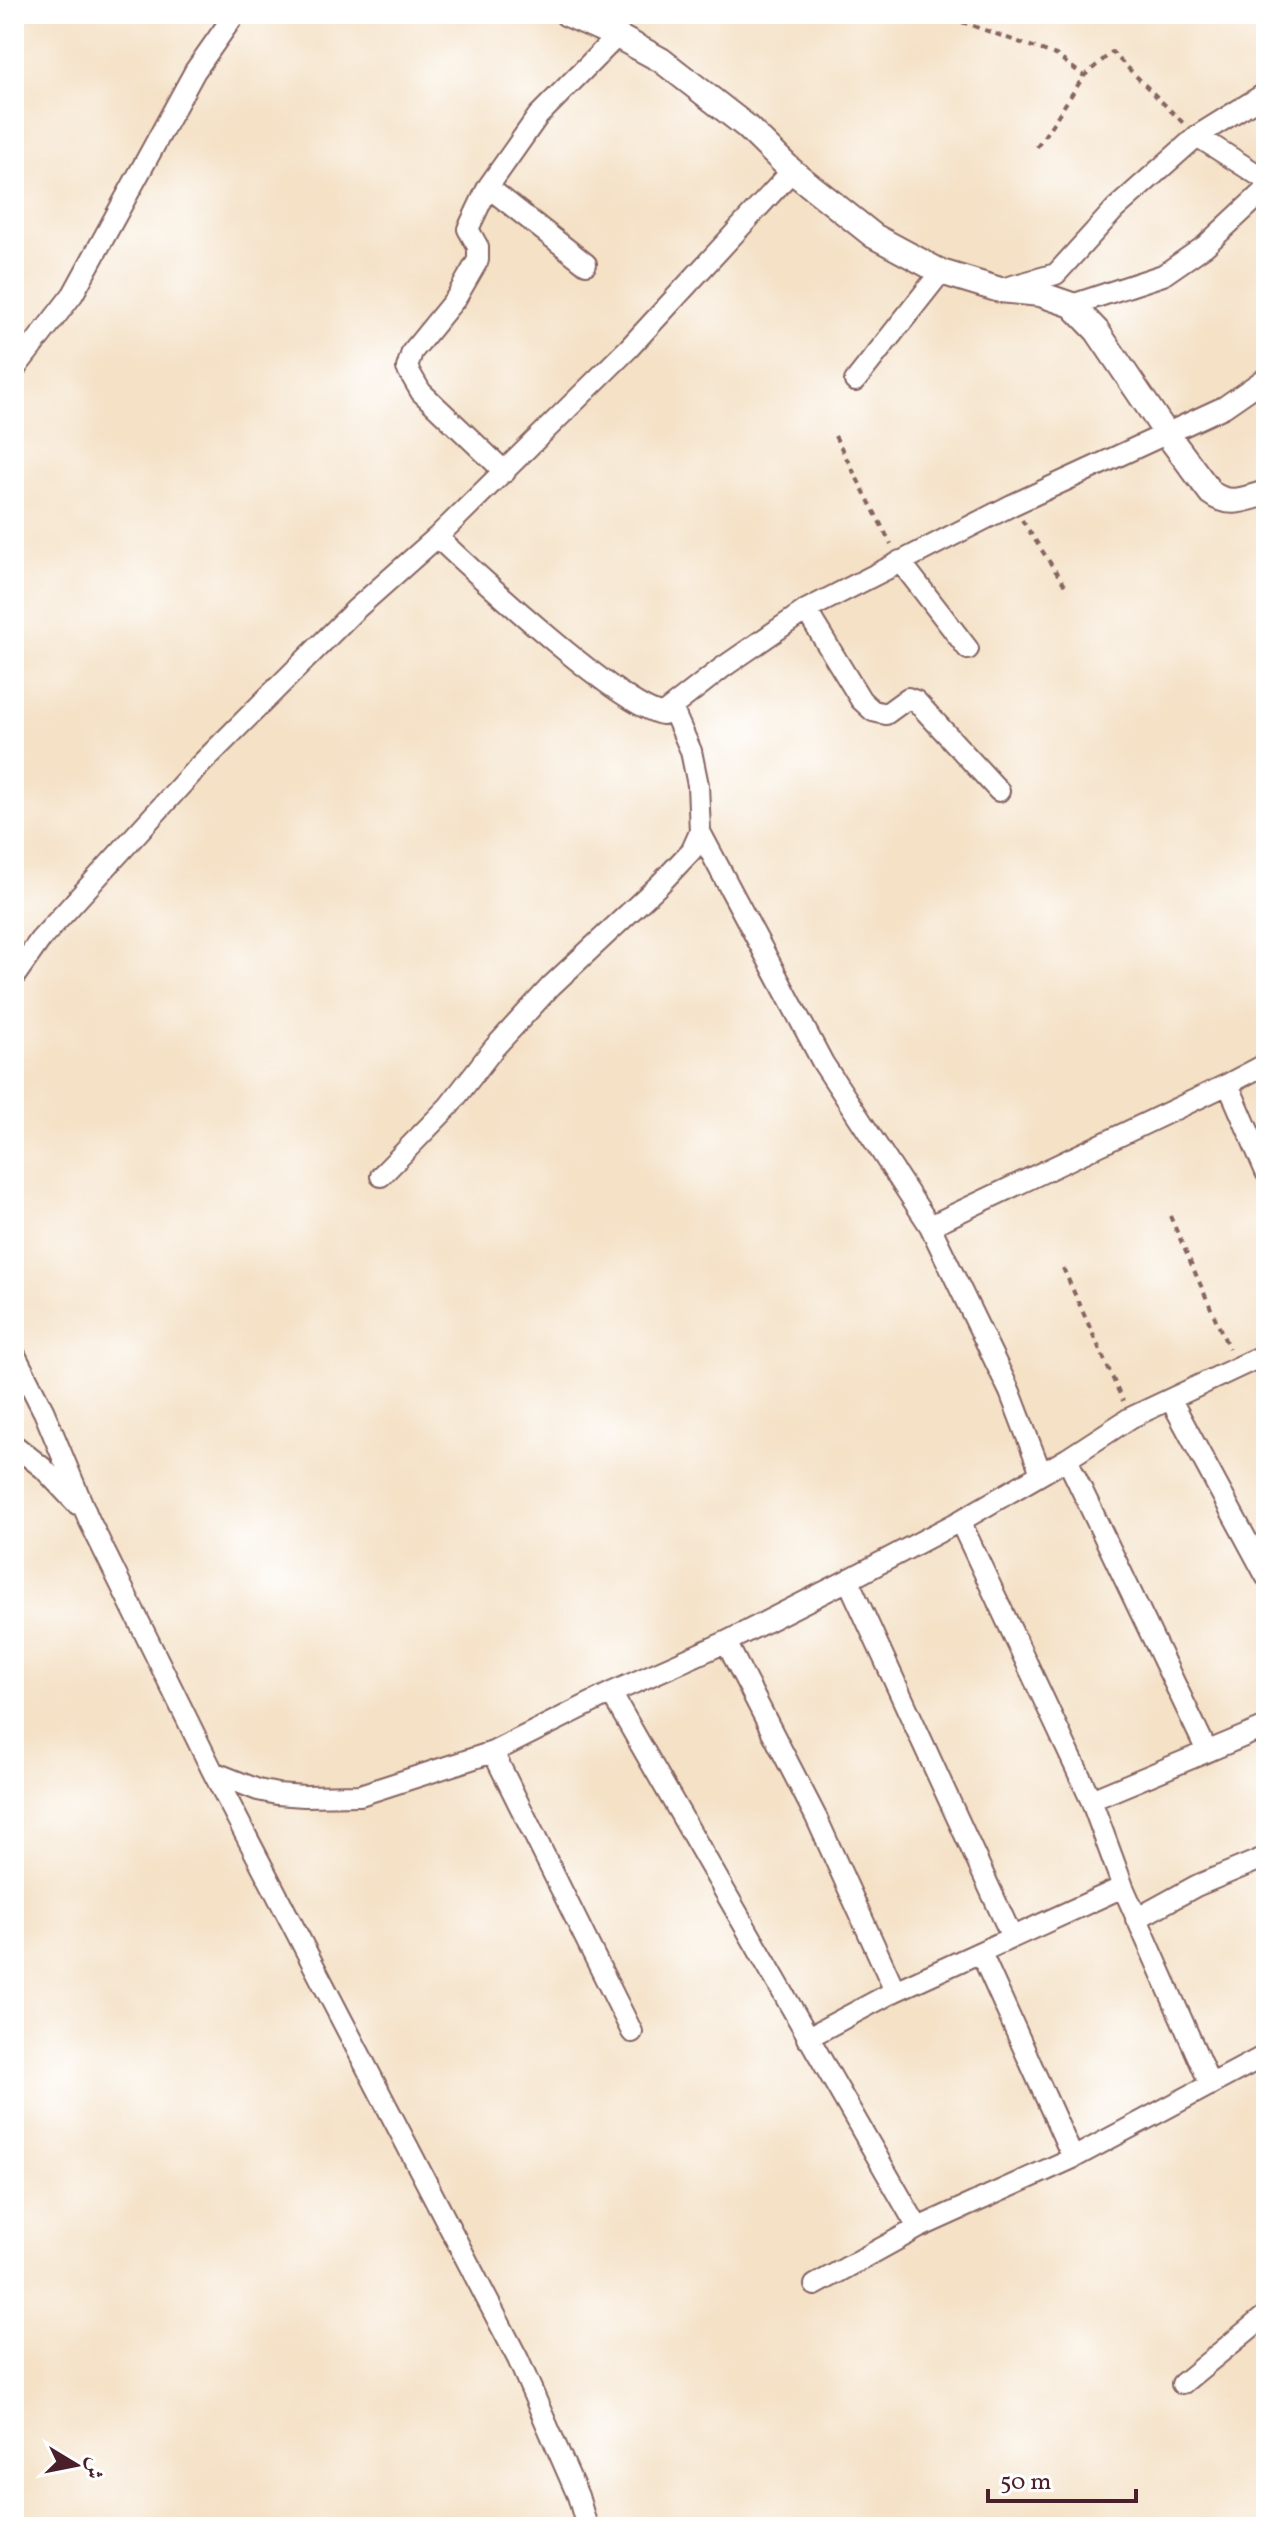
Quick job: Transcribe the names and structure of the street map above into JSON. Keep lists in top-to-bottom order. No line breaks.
{"scale_bar":"50 m","north":"right"}
